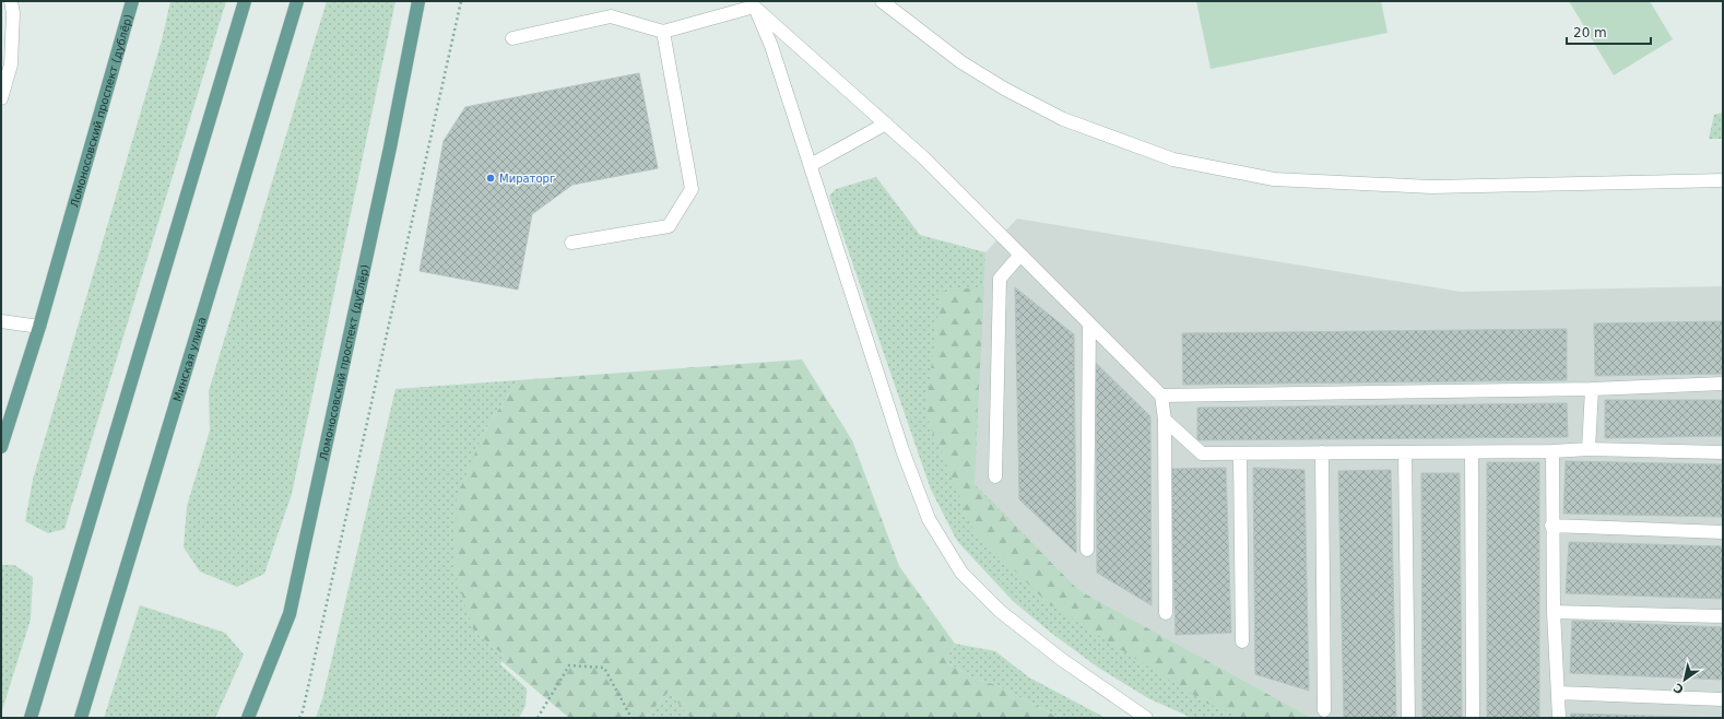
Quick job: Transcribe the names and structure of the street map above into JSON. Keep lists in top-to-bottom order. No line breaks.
{"streets":{"main road":["Ломоносовский проспект (дублёр)","Минская улица"]},"places":["Мираторг"],"scale_bar":"20 m","north":"bottom left"}
